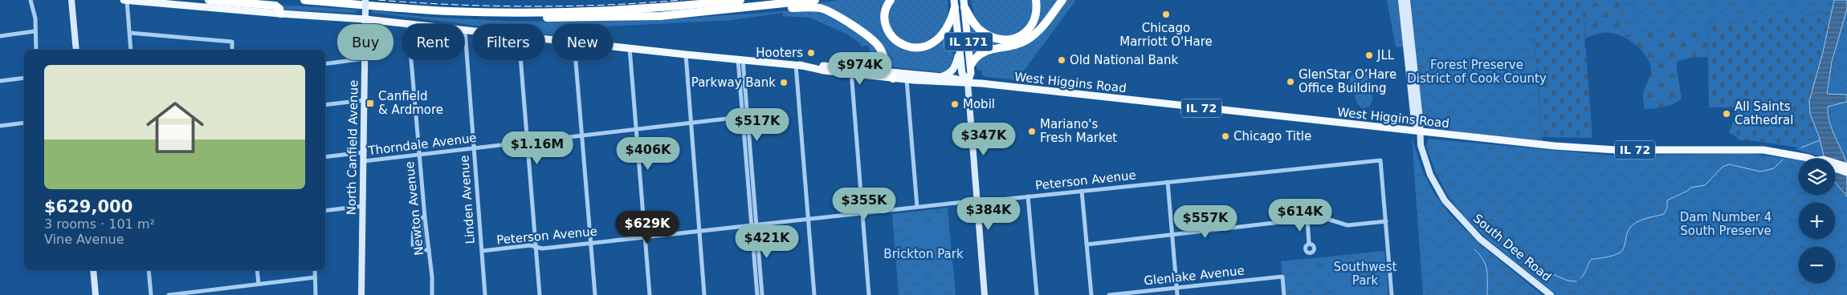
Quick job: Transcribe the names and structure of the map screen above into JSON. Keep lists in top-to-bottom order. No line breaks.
{"streets":{"main road":["IL 171","West Higgins Road","IL 72"],"street":["Thorndale Avenue","North Canfield Avenue","Peterson Avenue","Linden Avenue","Newton Avenue","South Dee Road","Glenlake Avenue"]},"crossings":[["IL 171","West Higgins Road"],["West Higgins Road","North Canfield Avenue"],["West Higgins Road","Linden Avenue"],["West Higgins Road","Newton Avenue"],["West Higgins Road","South Dee Road"],["Thorndale Avenue","North Canfield Avenue"],["Thorndale Avenue","Linden Avenue"],["Thorndale Avenue","Newton Avenue"],["Peterson Avenue","Linden Avenue"]],"parks":["Forest Preserve District of Cook County","Dam Number 4 South Preserve","Brickton Park","Southwest Park"],"places":{"other":["Chicago Marriott O'Hare","Hooters","JLL","Old National Bank","GlenStar O’Hare Office Building","Parkway Bank","Mobil","All Saints Cathedral","Mariano's Fresh Market","Chicago Title"],"transit":["Canfield & Ardmore"]},"page":{"chip":["Buy","Rent","Filters","New"],"list":[{"name":"$629,000","note":"3 rooms · 101 m² · Vine Avenue"}],"price":["$974K","$517K","$347K","$1.16M","$406K","$355K","$384K","$614K","$557K","$629K","$421K"],"map_buttons":["+","−"]}}
